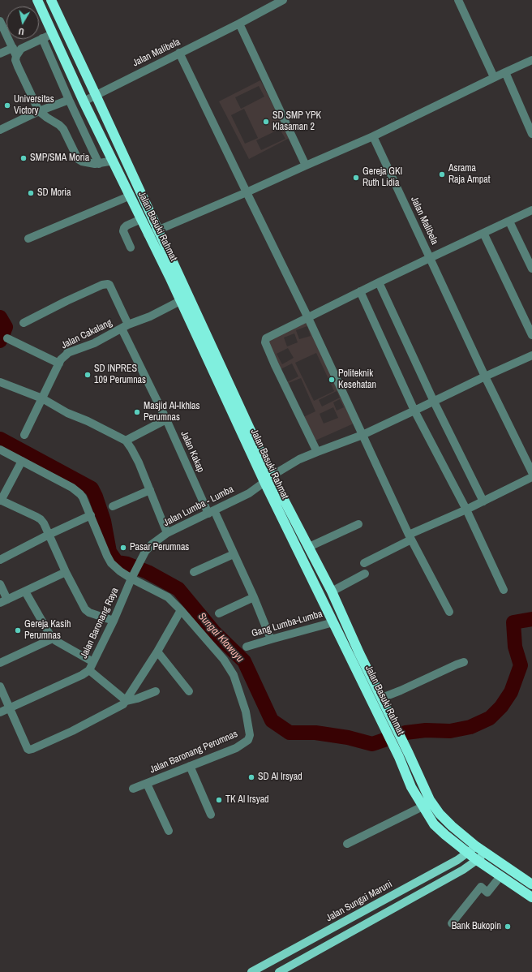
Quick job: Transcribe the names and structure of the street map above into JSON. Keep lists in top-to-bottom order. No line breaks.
{"streets":{"highway":["Jalan Basuki Rahmat"],"main road":["Jalan Sungai Maruni"],"street":["Jalan Malibela","Jalan Cakalang","Jalan Kakap","Jalan Lumba - Lumba","Jalan Baronang Raya","Gang Lumba-Lumba","Jalan Baronang Perumnas"]},"crossings":[["Jalan Malibela","Jalan Basuki Rahmat"],["Jalan Malibela","Jalan Lumba - Lumba"],["Jalan Basuki Rahmat","Jalan Cakalang"],["Jalan Basuki Rahmat","Jalan Lumba - Lumba"],["Jalan Basuki Rahmat","Gang Lumba-Lumba"],["Jalan Basuki Rahmat","Jalan Sungai Maruni"],["Jalan Cakalang","Jalan Kakap"],["Jalan Kakap","Jalan Lumba - Lumba"],["Jalan Kakap","Gang Lumba-Lumba"],["Jalan Lumba - Lumba","Jalan Baronang Raya"],["Jalan Lumba - Lumba","Jalan Baronang Perumnas"],["Jalan Baronang Raya","Jalan Baronang Perumnas"]],"water":["Sungai Klawuyu"],"places":["Universitas Victory","SD SMP YPK Klasaman 2","SMP/SMA Moria","Asrama Raja Ampat","Gereja GKI Ruth Lidia","SD Moria","SD INPRES 109 Perumnas","Politeknik Kesehatan","Masjid Al-Ikhlas Perumnas","Pasar Perumnas","Gereja Kasih Perumnas","SD Al Irsyad","TK Al Irsyad","Bank Bukopin"],"north":"bottom"}
